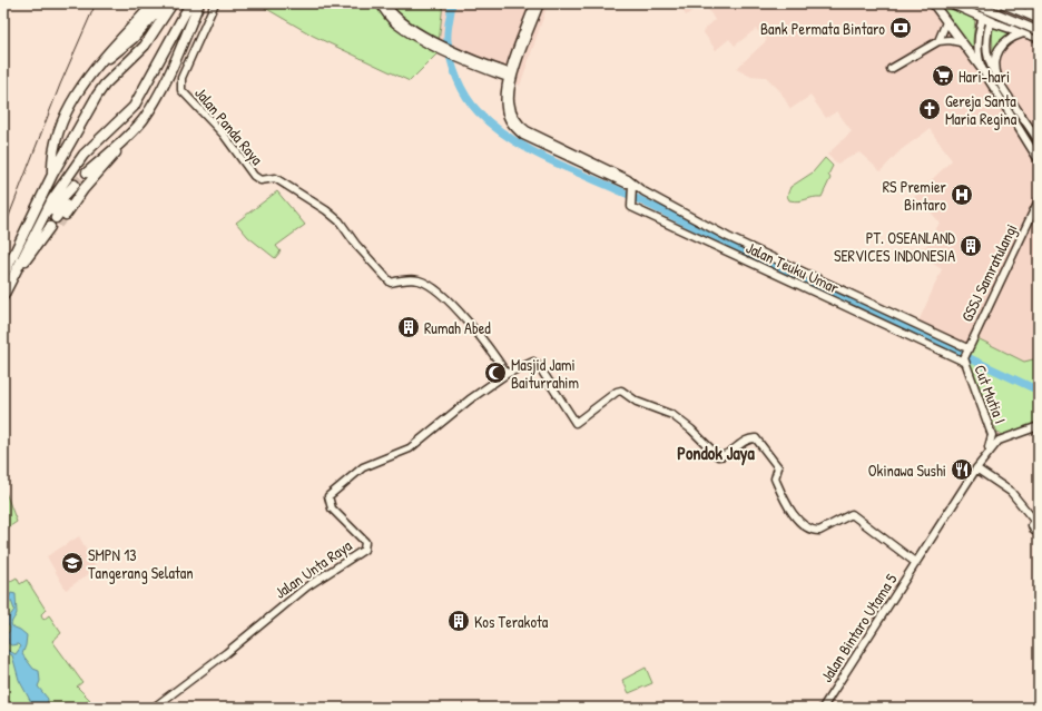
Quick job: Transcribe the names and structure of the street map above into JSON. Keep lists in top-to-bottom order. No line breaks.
{"streets":{"main road":["Jalan Panda Raya","Jalan Teuku Umar","GSSJ Samratulangi","Cut Mutia I","Jalan Unta Raya","Jalan Bintaro Utama 5"]},"crossings":[["Jalan Panda Raya","Jalan Unta Raya"],["Jalan Teuku Umar","GSSJ Samratulangi"],["Jalan Teuku Umar","Cut Mutia I"],["GSSJ Samratulangi","Cut Mutia I"],["Cut Mutia I","Jalan Bintaro Utama 5"],["Jalan Unta Raya","Jalan Bintaro Utama 5"]],"districts":["Pondok Jaya"],"places":{"bank":["Bank Permata Bintaro"],"supermarket":["Hari-hari"],"church":["Gereja Santa Maria Regina"],"hospital":["RS Premier Bintaro"],"building":["PT. OSEANLAND SERVICES INDONESIA","Rumah Abed","Kos Terakota"],"mosque":["Masjid Jami Baiturrahim"],"restaurant":["Okinawa Sushi"],"school or university":["SMPN 13 Tangerang Selatan"]}}
